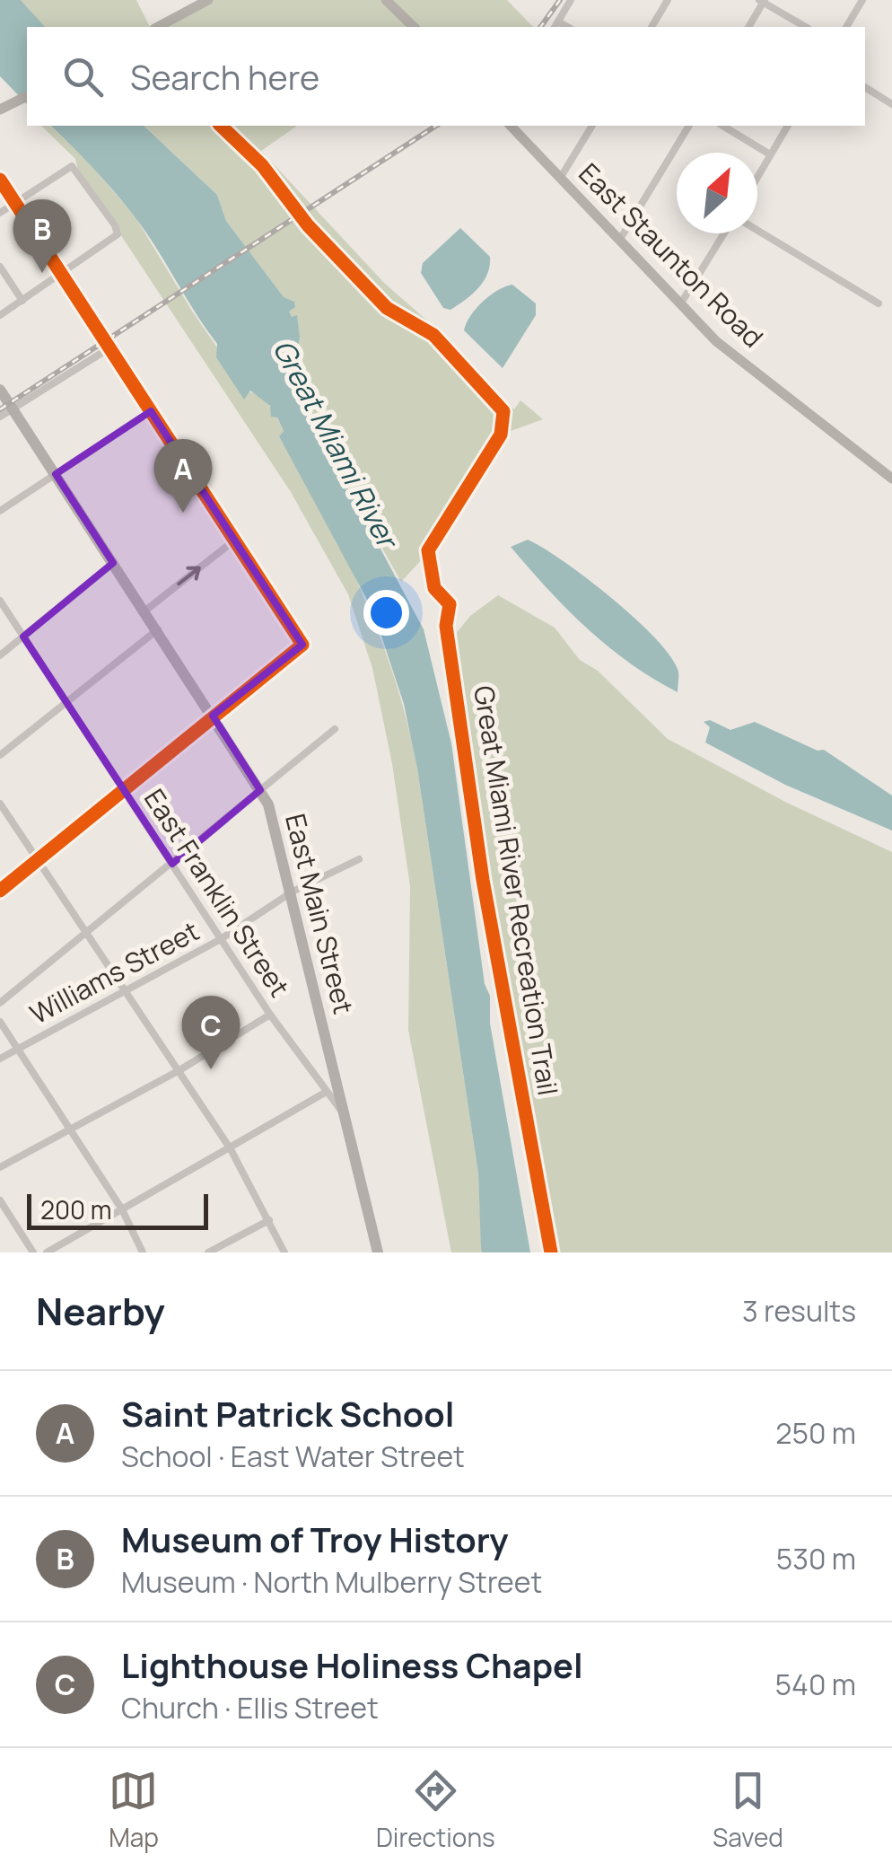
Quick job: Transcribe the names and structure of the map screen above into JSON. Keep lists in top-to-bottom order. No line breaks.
{"streets":{"main road":["East Staunton Road","East Main Street"],"street":["East Franklin Street","Williams Street"],"cycle path":["Great Miami River Recreation Trail"]},"crossings":[["East Franklin Street","East Main Street"],["East Franklin Street","Williams Street"],["East Main Street","Williams Street"]],"water":["Great Miami River"],"scale_bar":"200 m","north":"top right","page":{"search":"Search here","pins":["B","A","C"],"scale":"200 m","heading":["Nearby","3 results"],"list":[{"mark":"A","name":"Saint Patrick School","note":"School · East Water Street","value":"250 m"},{"mark":"B","name":"Museum of Troy History","note":"Museum · North Mulberry Street","value":"530 m"},{"mark":"C","name":"Lighthouse Holiness Chapel","note":"Church · Ellis Street","value":"540 m"}],"nav":["Map","Directions","Saved"]}}
